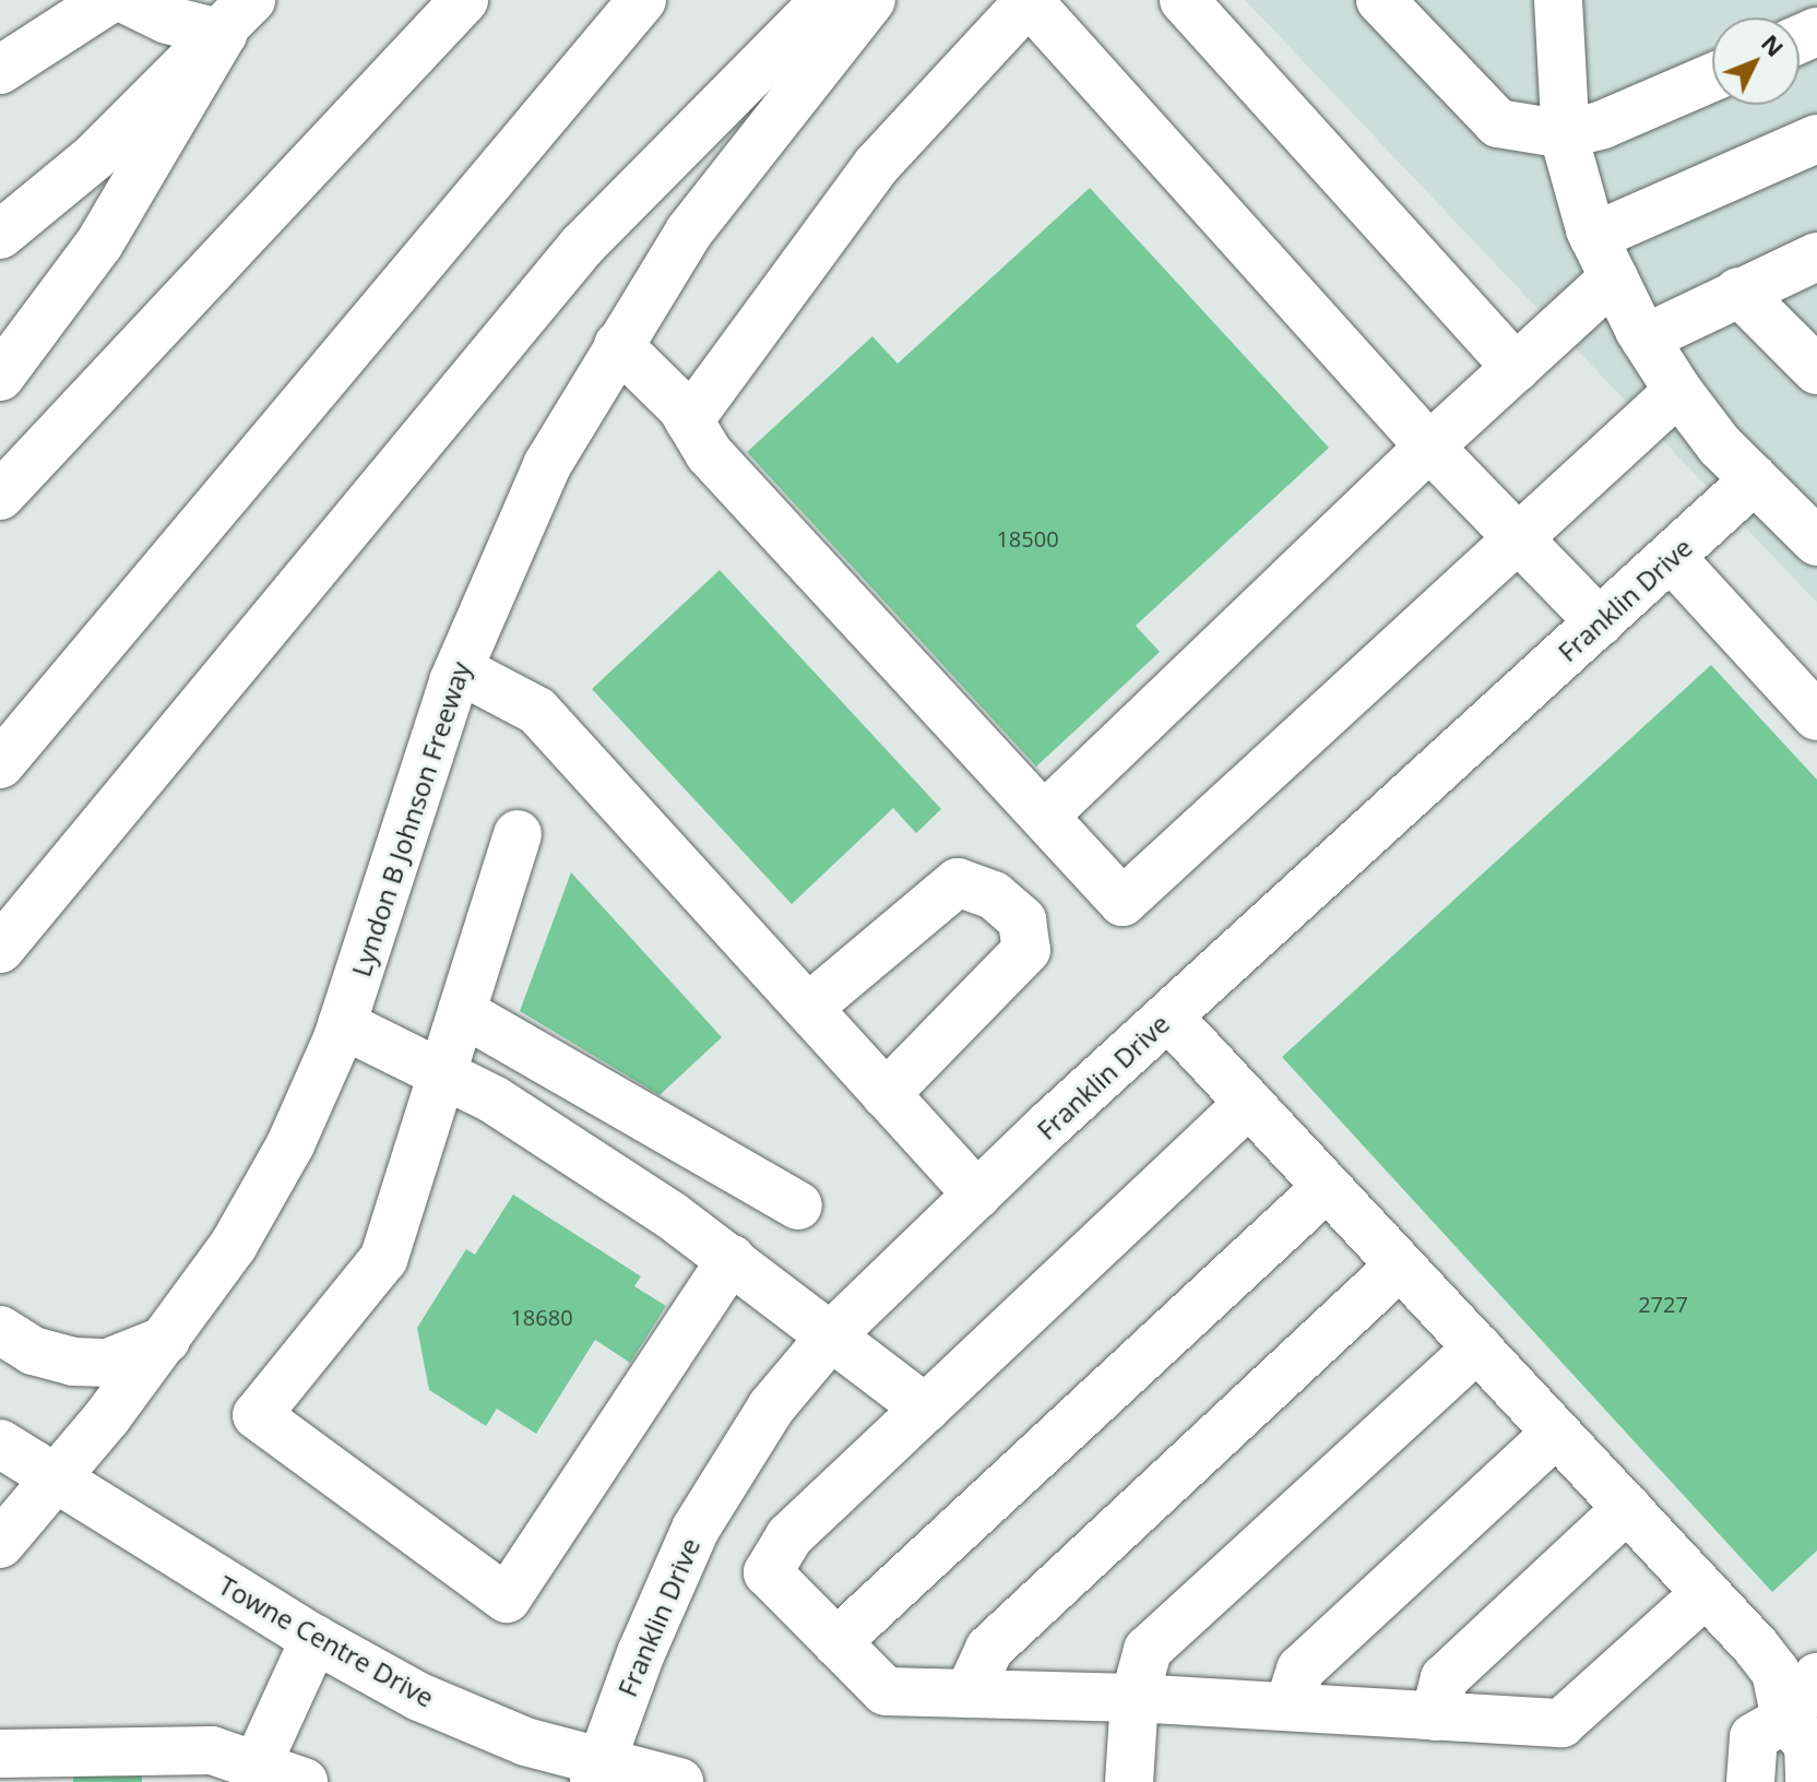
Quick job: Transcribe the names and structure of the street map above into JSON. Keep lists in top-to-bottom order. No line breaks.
{"streets":{"main road":["Franklin Drive","Lyndon B Johnson Freeway","Towne Centre Drive"]},"crossings":[["Franklin Drive","Towne Centre Drive"],["Lyndon B Johnson Freeway","Towne Centre Drive"]],"house_numbers":["18500","2727","18680"],"north":"top right"}
